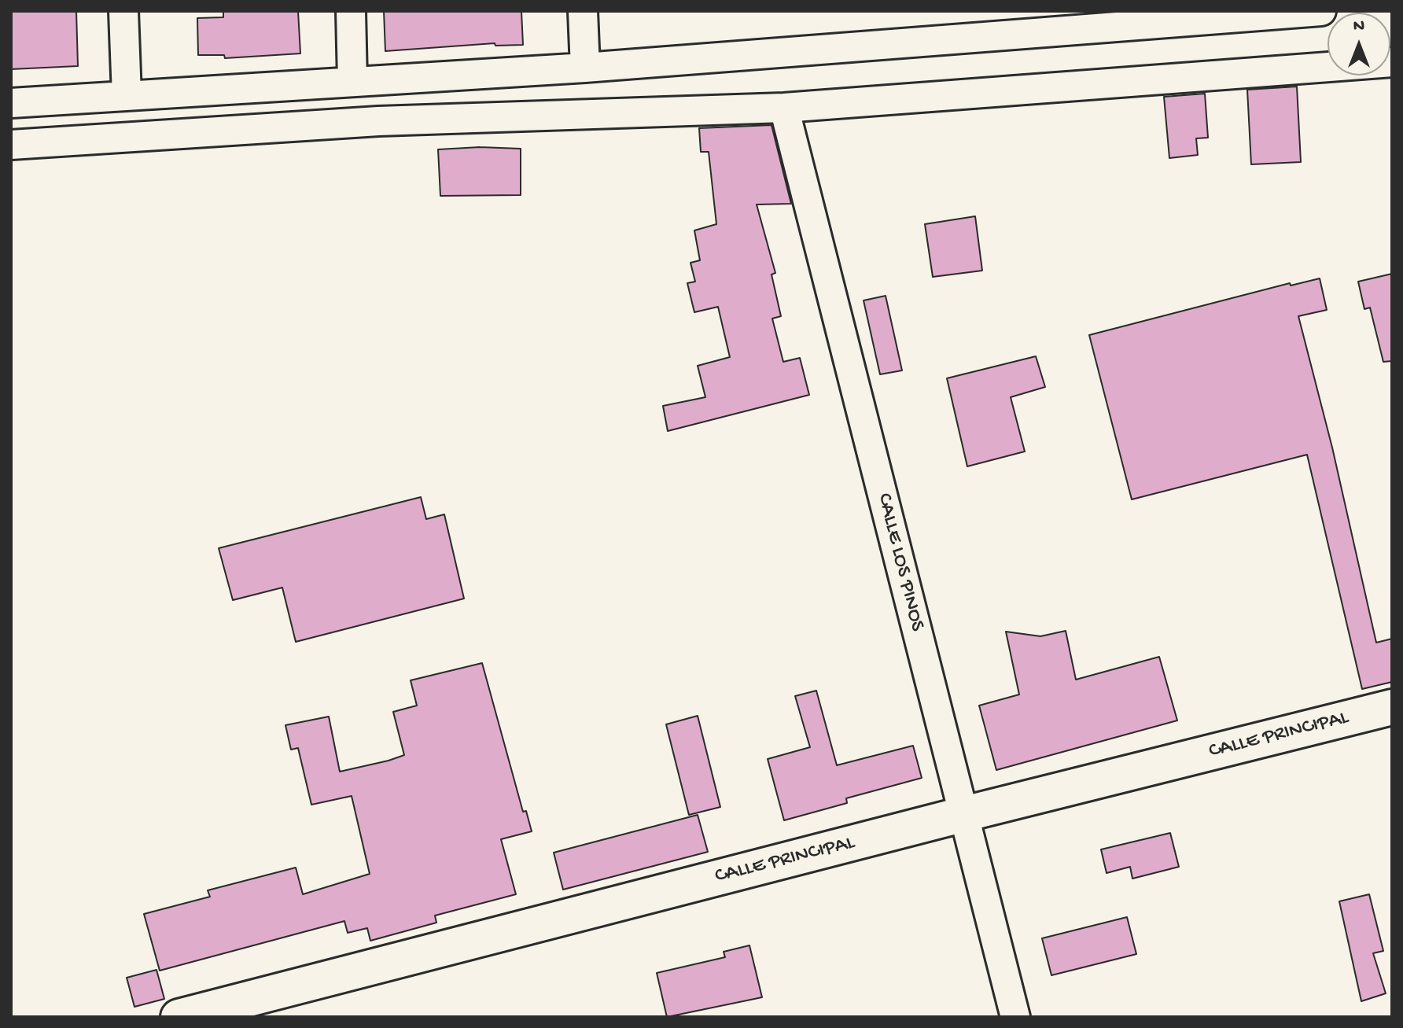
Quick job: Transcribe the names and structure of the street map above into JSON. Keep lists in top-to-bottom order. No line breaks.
{"streets":{"street":["CALLE LOS PINOS","CALLE PRINCIPAL"]},"crossings":[["CALLE LOS PINOS","CALLE PRINCIPAL"]],"north":"top"}
